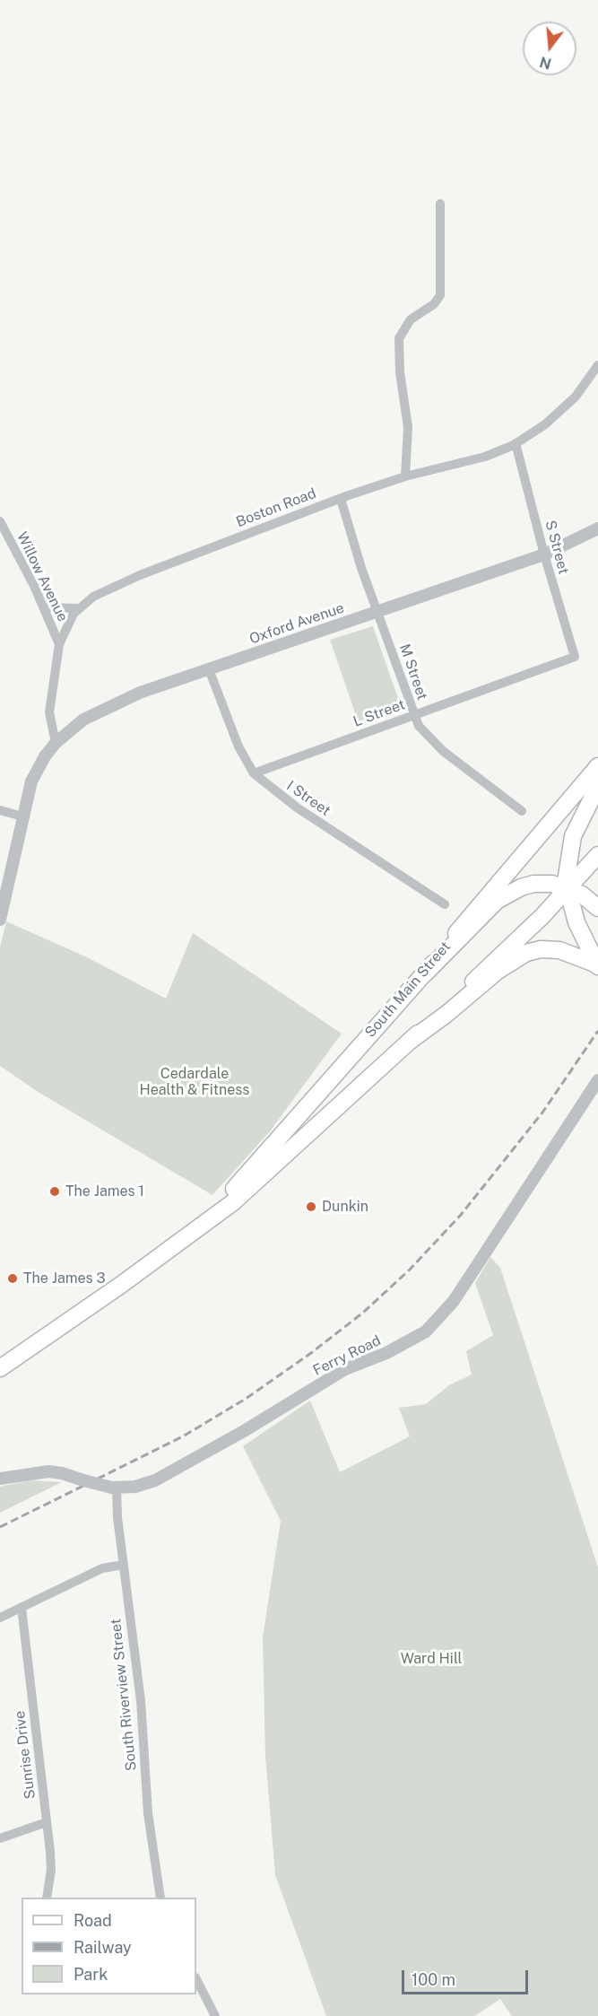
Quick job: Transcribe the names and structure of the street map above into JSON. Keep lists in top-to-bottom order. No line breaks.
{"streets":{"main road":["South Main Street"],"street":["Boston Road","S Street","Willow Avenue","Oxford Avenue","M Street","L Street","I Street","Ferry Road","South Riverview Street","Sunrise Drive"]},"crossings":[["Boston Road","S Street"],["Boston Road","Willow Avenue"],["Boston Road","Oxford Avenue"],["Boston Road","M Street"],["S Street","Oxford Avenue"],["S Street","L Street"],["Oxford Avenue","M Street"],["Oxford Avenue","I Street"],["M Street","L Street"],["L Street","I Street"],["Ferry Road","South Riverview Street"]],"parks":["Cedardale Health & Fitness","Ward Hill"],"places":["The James 1","Dunkin","The James 3"],"legend":["Road","Railway","Park"],"scale_bar":"100 m","north":"bottom"}
